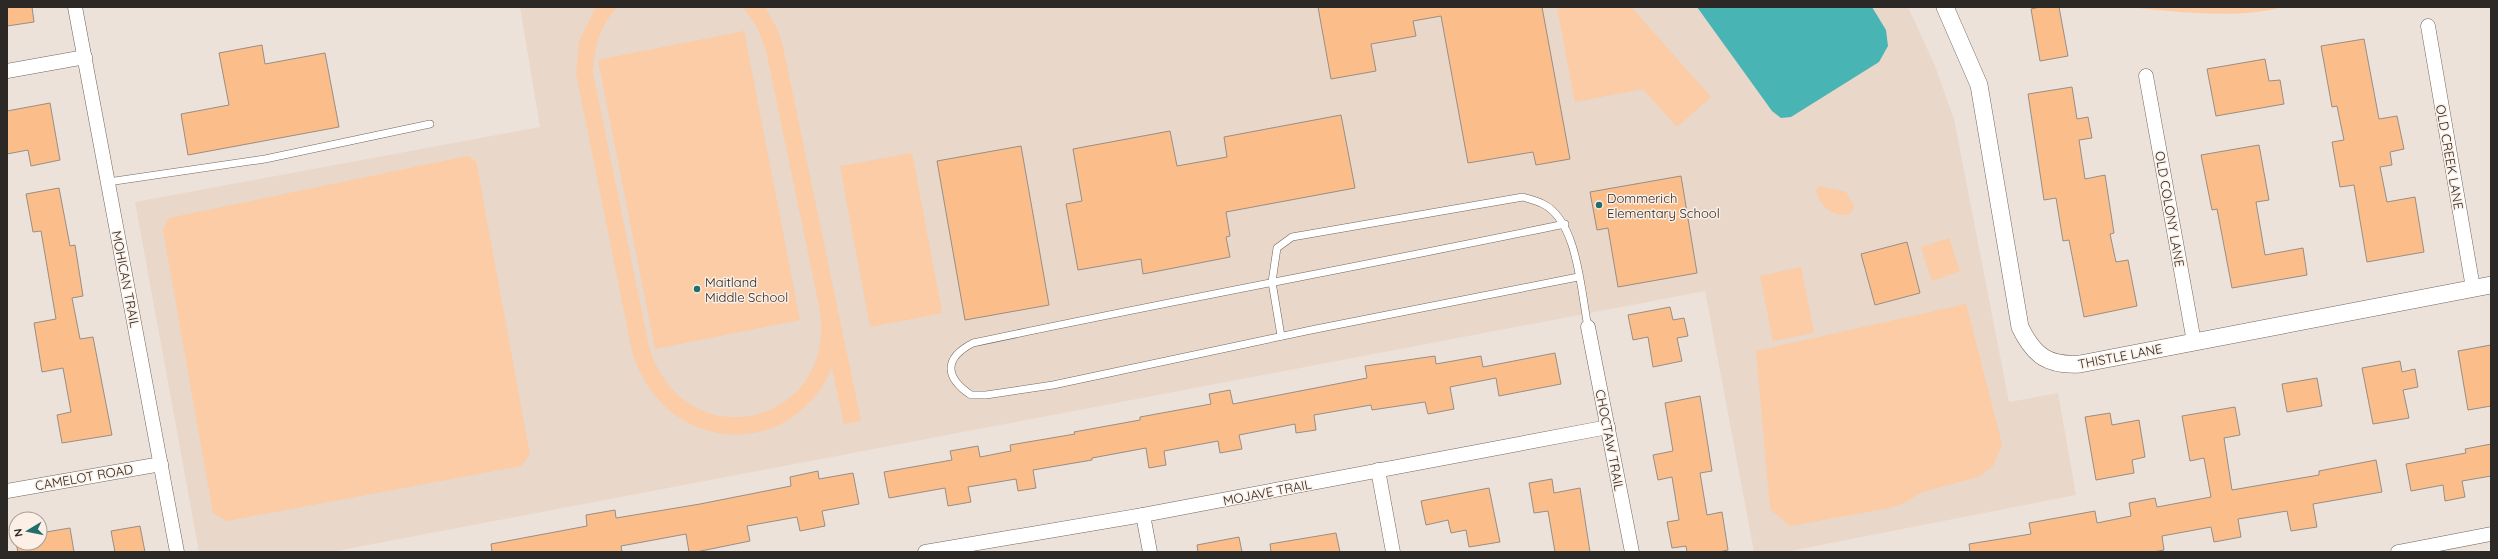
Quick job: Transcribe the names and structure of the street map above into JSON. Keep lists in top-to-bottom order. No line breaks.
{"streets":{"street":["OLD CREEK LANE","OLD COLONY LANE","MOHICAN TRAIL","THISTLE LANE","CHOCTAW TRAIL","CAMELOT ROAD","MOJAVE TRAIL"]},"crossings":[["OLD CREEK LANE","THISTLE LANE"],["OLD COLONY LANE","THISTLE LANE"],["MOHICAN TRAIL","CAMELOT ROAD"],["CHOCTAW TRAIL","MOJAVE TRAIL"]],"places":["Dommerich Elementary School","Maitland Middle School"],"north":"left"}
